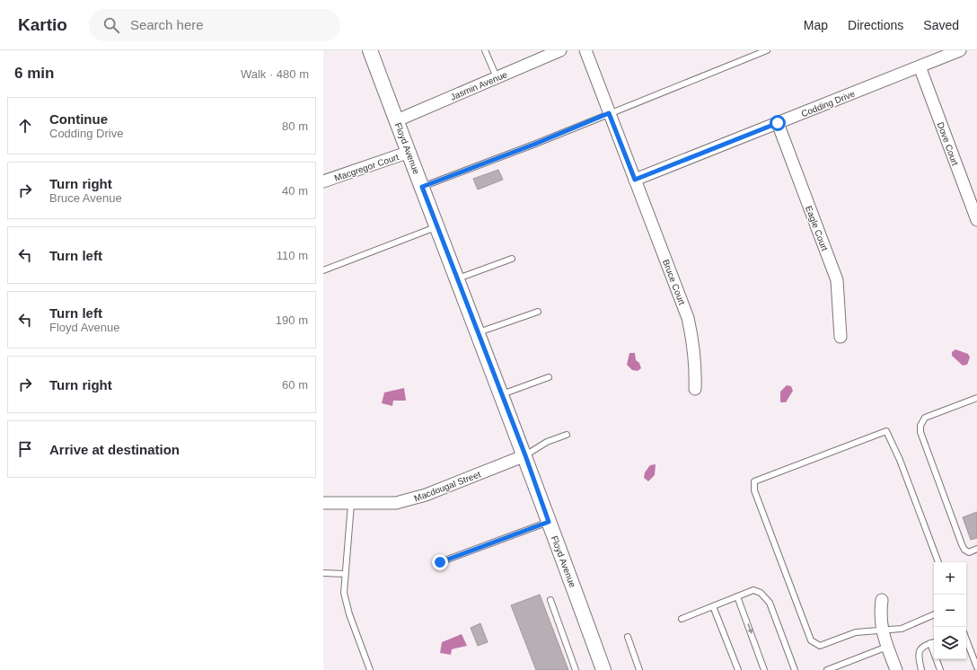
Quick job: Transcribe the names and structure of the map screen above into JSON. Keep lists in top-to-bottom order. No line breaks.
{"streets":{"street":["Jasmin Avenue","Codding Drive","Dove Court","Floyd Avenue","Macgregor Court","Eagle Court","Bruce Court","Macdougal Street"]},"crossings":[["Jasmin Avenue","Floyd Avenue"],["Codding Drive","Dove Court"],["Codding Drive","Eagle Court"],["Codding Drive","Bruce Court"],["Floyd Avenue","Macgregor Court"],["Floyd Avenue","Macdougal Street"]],"page":{"header":"Kartio","search":"Search here","nav":["Map","Directions","Saved"],"heading":["6 min","Walk · 480 m"],"list":[["Continue","Codding Drive","80 m"],["Turn right","Bruce Avenue","40 m"],["Turn left","110 m"],["Turn left","Floyd Avenue","190 m"],["Turn right","60 m"],"Arrive at destination"],"map_buttons":["+","−"]}}
